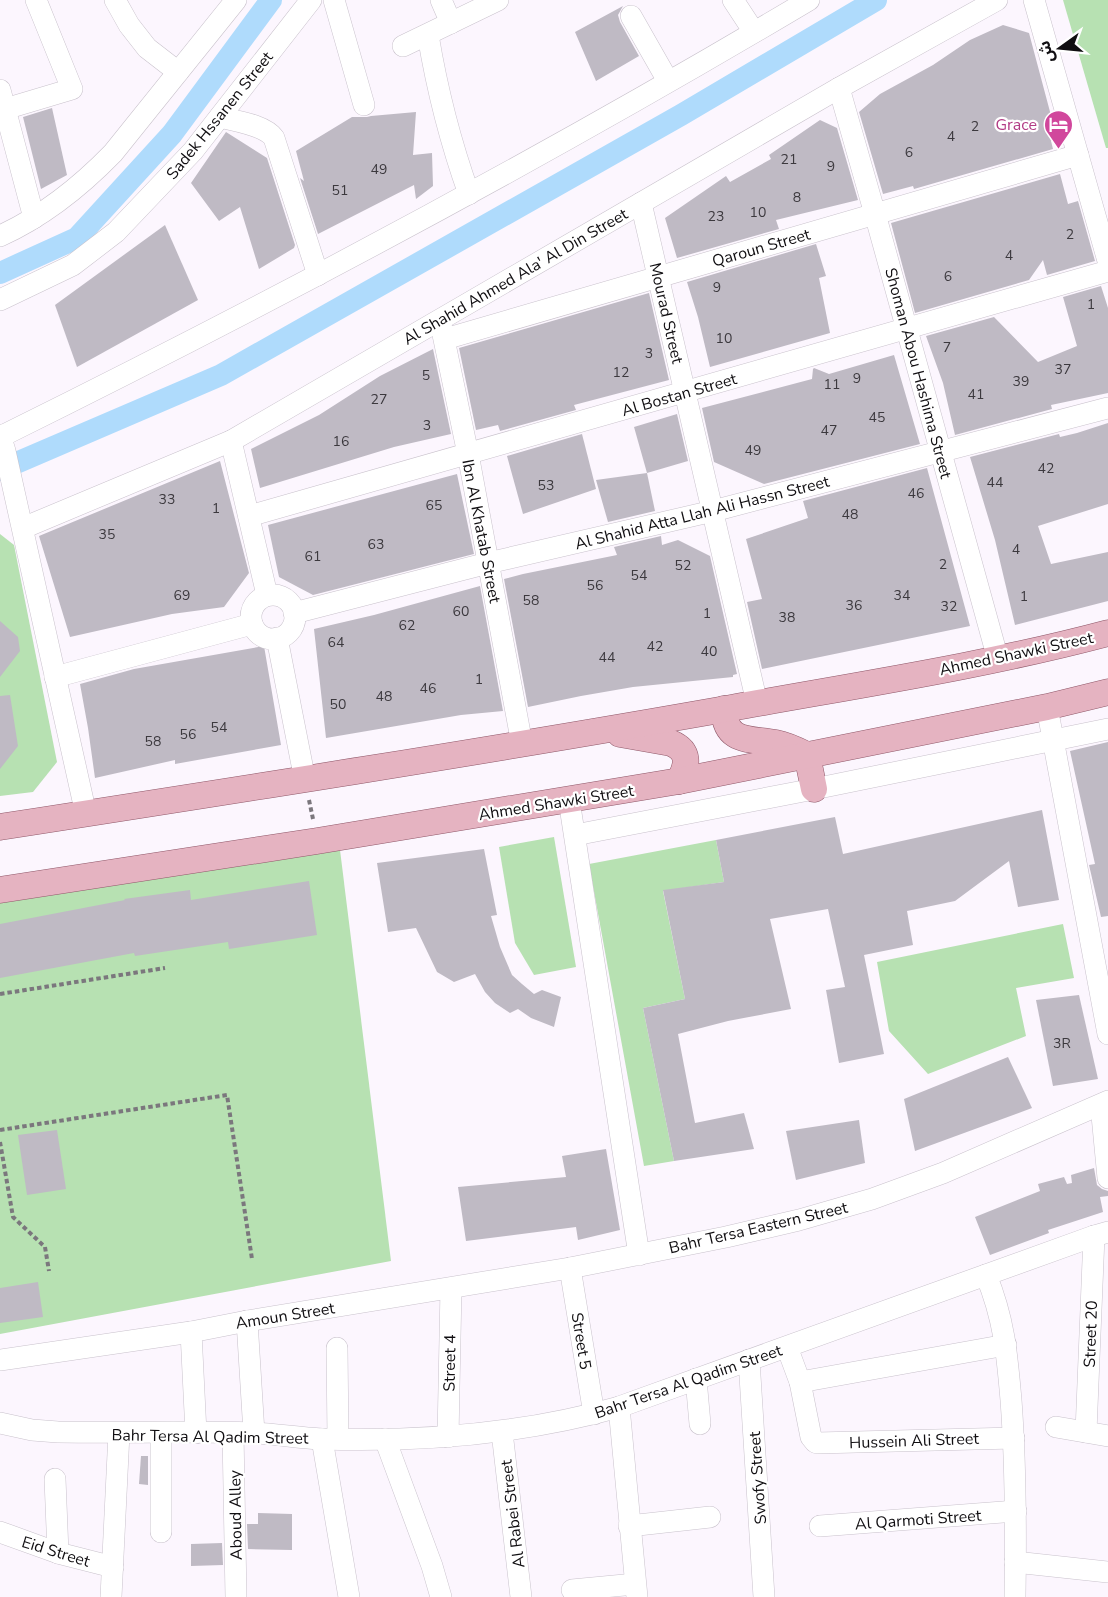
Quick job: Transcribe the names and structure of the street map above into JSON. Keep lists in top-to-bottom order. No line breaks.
{"streets":{"main road":["Ahmed Shawki Street"],"street":["Sadek Hssanen Street","Qaroun Street","Al Shahid Ahmed Ala' Al Din Street","Mourad Street","Shoman Abou Hashima Street","Al Bostan Street","Al Shahid Atta Llah Ali Hassn Street","Ibn Al Khatab Street","Bahr Tersa Eastern Street","Amoun Street","Street 20","Street 5","Street 4","Bahr Tersa Al Qadim Street","Hussein Ali Street","Swofy Street","Al Rabei Street","Aboud Alley","Al Qarmoti Street","Eid Street"]},"crossings":[["Qaroun Street","Al Shahid Ahmed Ala' Al Din Street"],["Qaroun Street","Mourad Street"],["Qaroun Street","Shoman Abou Hashima Street"],["Qaroun Street","Ibn Al Khatab Street"],["Al Shahid Ahmed Ala' Al Din Street","Mourad Street"],["Al Shahid Ahmed Ala' Al Din Street","Shoman Abou Hashima Street"],["Al Shahid Ahmed Ala' Al Din Street","Ibn Al Khatab Street"],["Mourad Street","Al Bostan Street"],["Mourad Street","Al Shahid Atta Llah Ali Hassn Street"],["Mourad Street","Ahmed Shawki Street"],["Shoman Abou Hashima Street","Al Bostan Street"],["Shoman Abou Hashima Street","Al Shahid Atta Llah Ali Hassn Street"],["Shoman Abou Hashima Street","Ahmed Shawki Street"],["Al Bostan Street","Ibn Al Khatab Street"],["Al Shahid Atta Llah Ali Hassn Street","Ibn Al Khatab Street"],["Ibn Al Khatab Street","Ahmed Shawki Street"],["Bahr Tersa Eastern Street","Amoun Street"],["Bahr Tersa Eastern Street","Street 5"],["Amoun Street","Street 5"],["Amoun Street","Street 4"],["Amoun Street","Aboud Alley"],["Street 20","Bahr Tersa Al Qadim Street"],["Street 5","Bahr Tersa Al Qadim Street"],["Street 4","Bahr Tersa Al Qadim Street"],["Bahr Tersa Al Qadim Street","Swofy Street"],["Bahr Tersa Al Qadim Street","Al Rabei Street"],["Bahr Tersa Al Qadim Street","Aboud Alley"]],"places":{"hotel":["Grace"]},"house_numbers":["2","4","6","21","9","49","51","8","10","23","2","4","6","9","1","10","7","3","37","12","5","9","39","11","41","27","45","3","47","16","49","42","44","53","46","33","65","1","48","35","63","4","61","2","52","54","56","69","34","1","58","36","32","60","1","38","62","64","42","40","44","1","46","48","50","54","56","58","3R"],"north":"left"}
